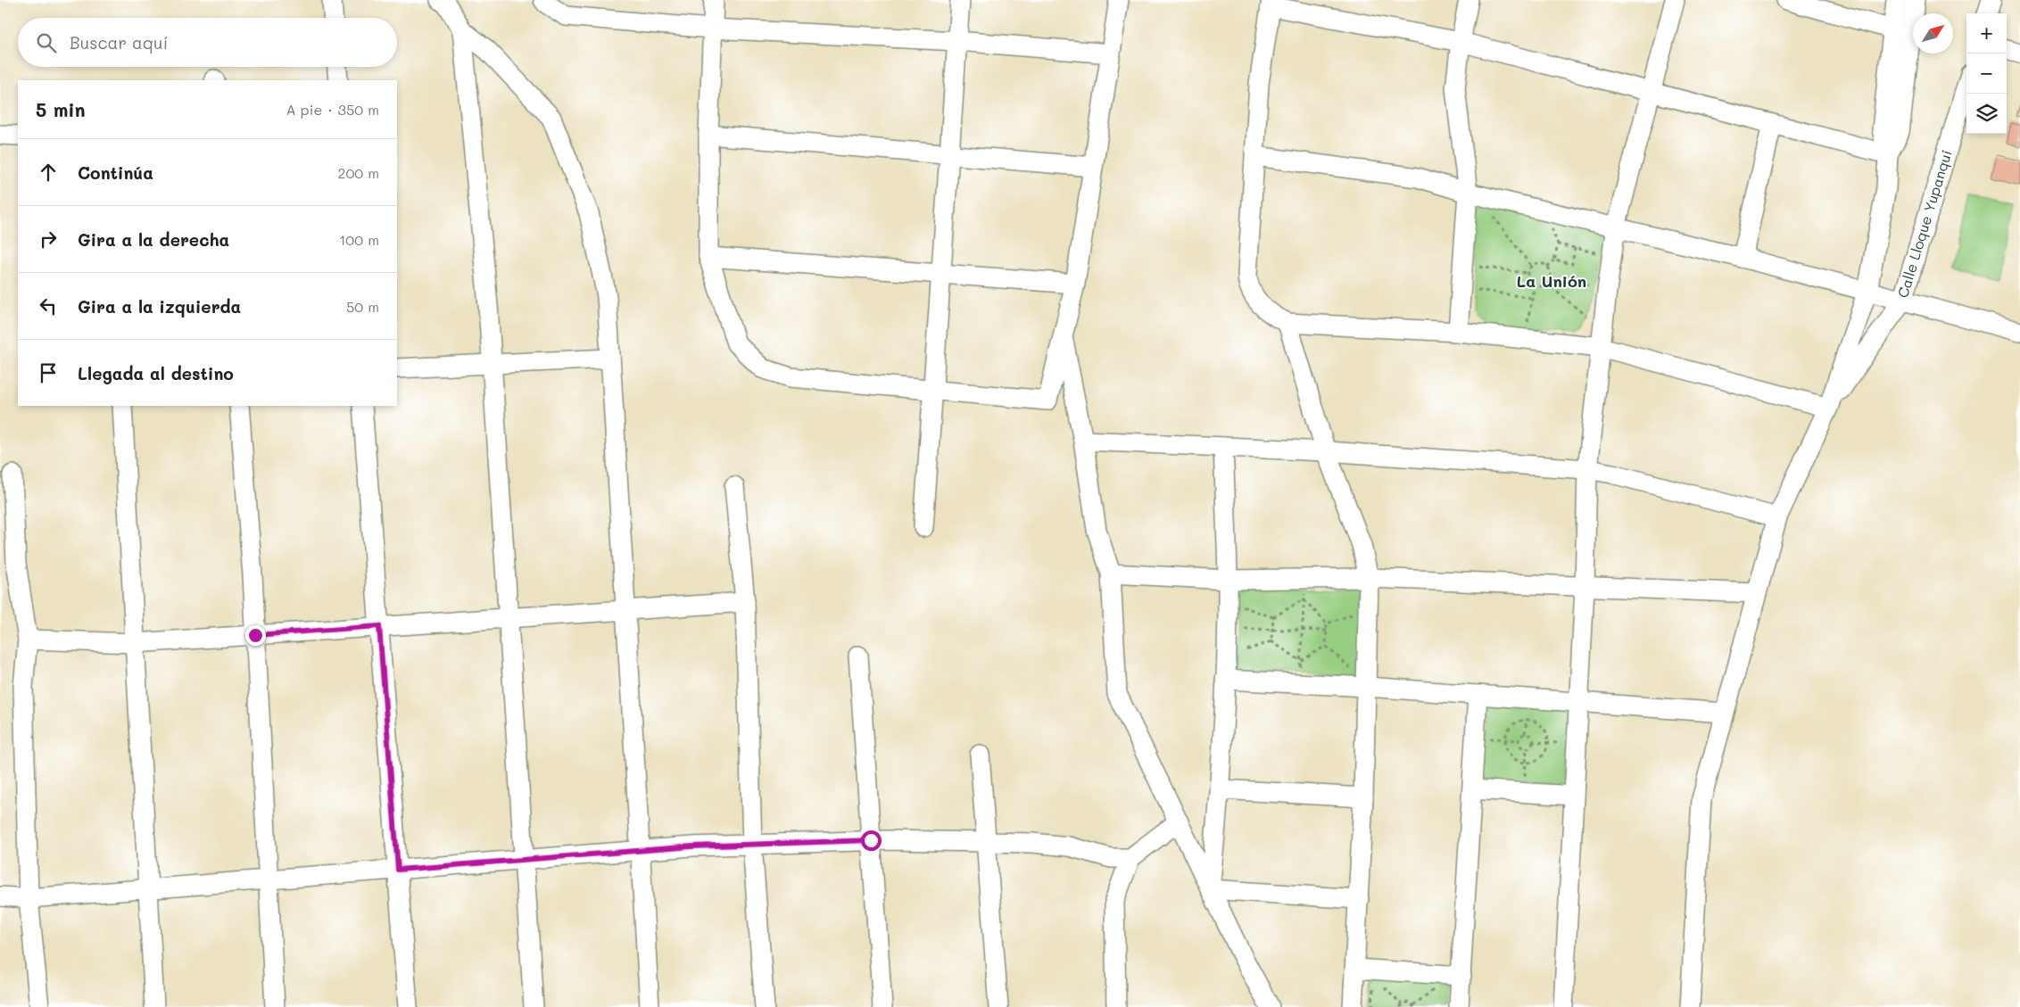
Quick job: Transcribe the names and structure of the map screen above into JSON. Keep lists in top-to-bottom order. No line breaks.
{"streets":{"street":["Calle Lloque Yupanqui"]},"districts":["La Unión"],"north":"top right","page":{"map_buttons":["+","−"],"search":"Buscar aquí","heading":["5 min","A pie · 350 m"],"list":[["Continúa","200 m"],["Gira a la derecha","100 m"],["Gira a la izquierda","50 m"],"Llegada al destino"]}}
